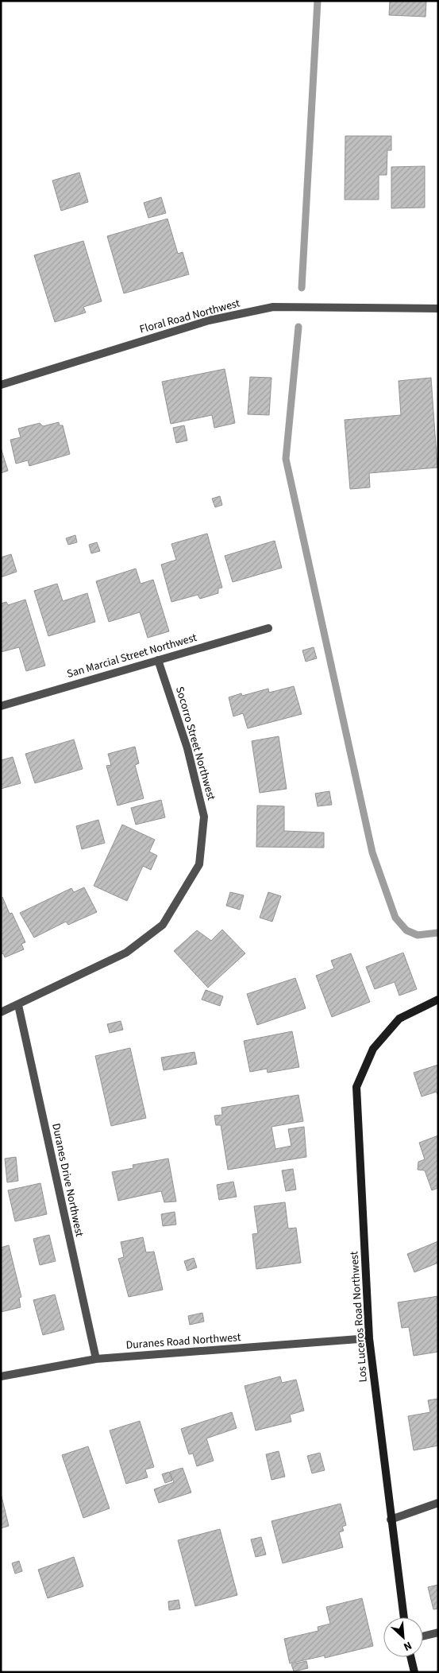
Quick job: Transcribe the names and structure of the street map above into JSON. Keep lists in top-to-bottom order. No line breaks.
{"streets":{"street":["Floral Road Northwest","San Marcial Street Northwest","Socorro Street Northwest","Duranes Drive Northwest","Los Luceros Road Northwest","Duranes Road Northwest"]},"crossings":[["San Marcial Street Northwest","Socorro Street Northwest"],["Socorro Street Northwest","Duranes Drive Northwest"],["Duranes Drive Northwest","Duranes Road Northwest"],["Los Luceros Road Northwest","Duranes Road Northwest"]],"north":"bottom right"}
